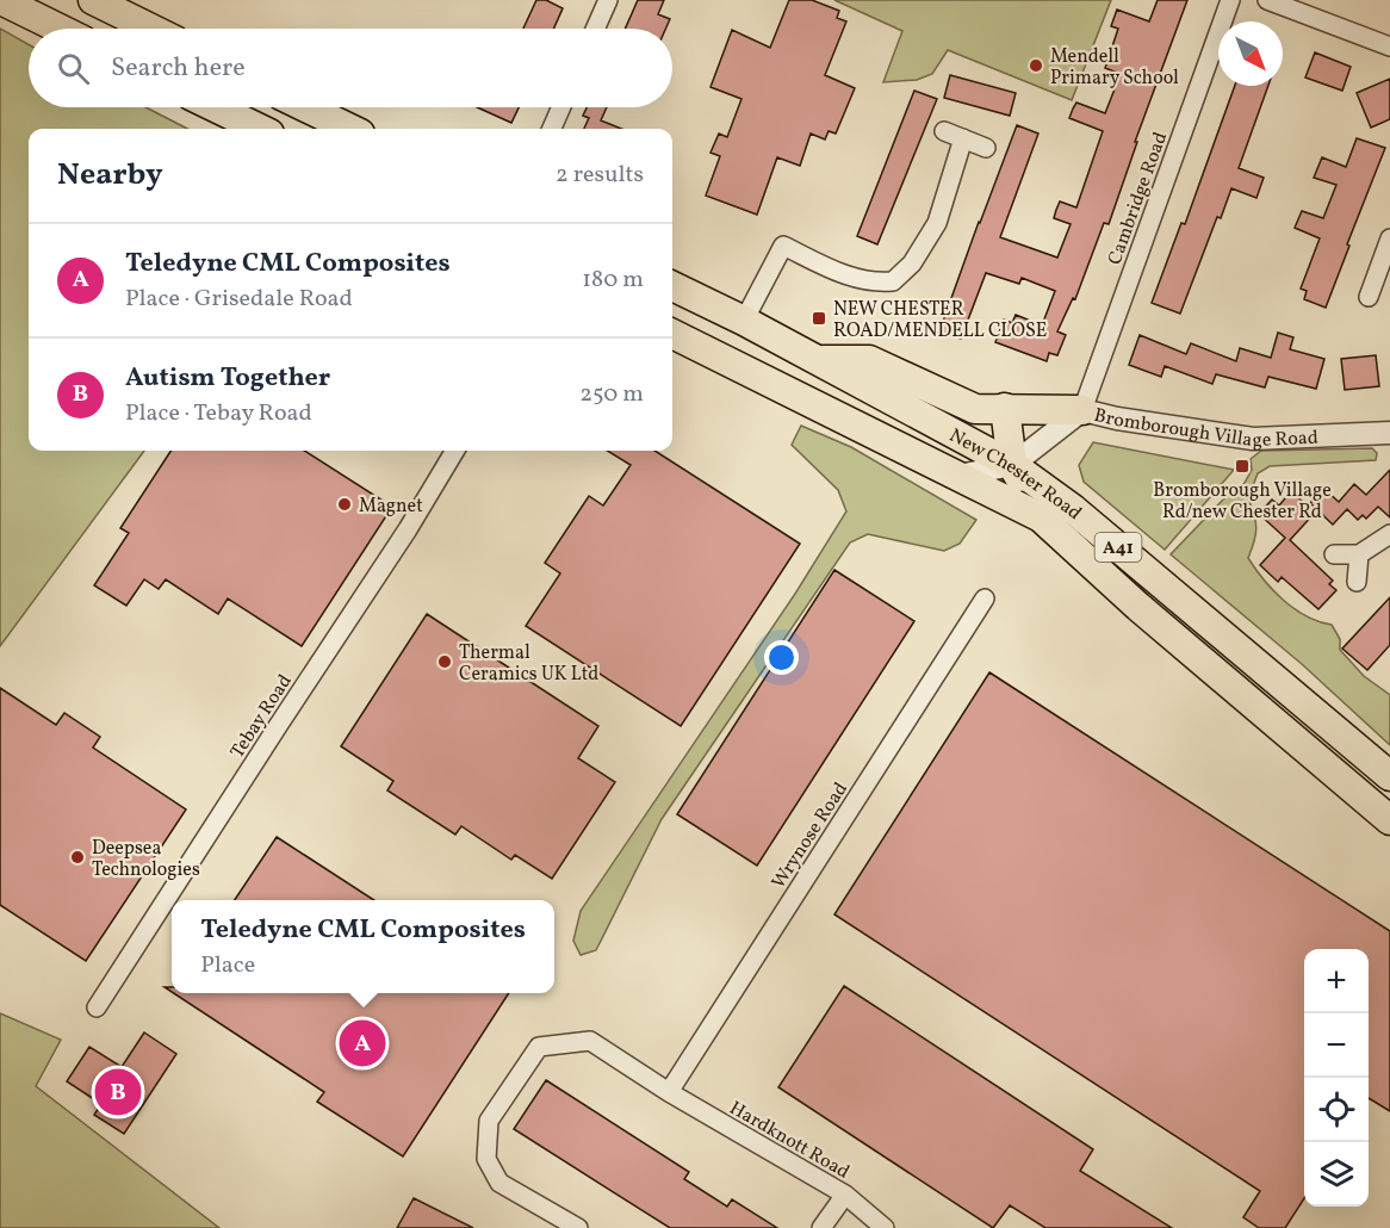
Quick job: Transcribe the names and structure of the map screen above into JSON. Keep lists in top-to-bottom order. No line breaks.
{"streets":{"highway":["New Chester Road","A41"],"street":["Cambridge Road","Bromborough Village Road","Tebay Road","Wrynose Road","Hardknott Road"]},"crossings":[["Cambridge Road","Bromborough Village Road"],["Bromborough Village Road","New Chester Road"],["Wrynose Road","Hardknott Road"]],"places":{"other":["Mendell Primary School","Magnet","Thermal Ceramics UK Ltd","Deepsea Technologies"],"transit":["NEW CHESTER ROAD/MENDELL CLOSE","Bromborough Village Rd/new Chester Rd"]},"north":"bottom right","page":{"search":"Search here","heading":["Nearby","2 results"],"list":[{"mark":"A","name":"Teledyne CML Composites","note":"Place · Grisedale Road","value":"180 m"},{"mark":"B","name":"Autism Together","note":"Place · Tebay Road","value":"250 m"}],"popup":["Teledyne CML Composites","Place"],"map_buttons":["+","−"],"pins":["A","B"]}}
